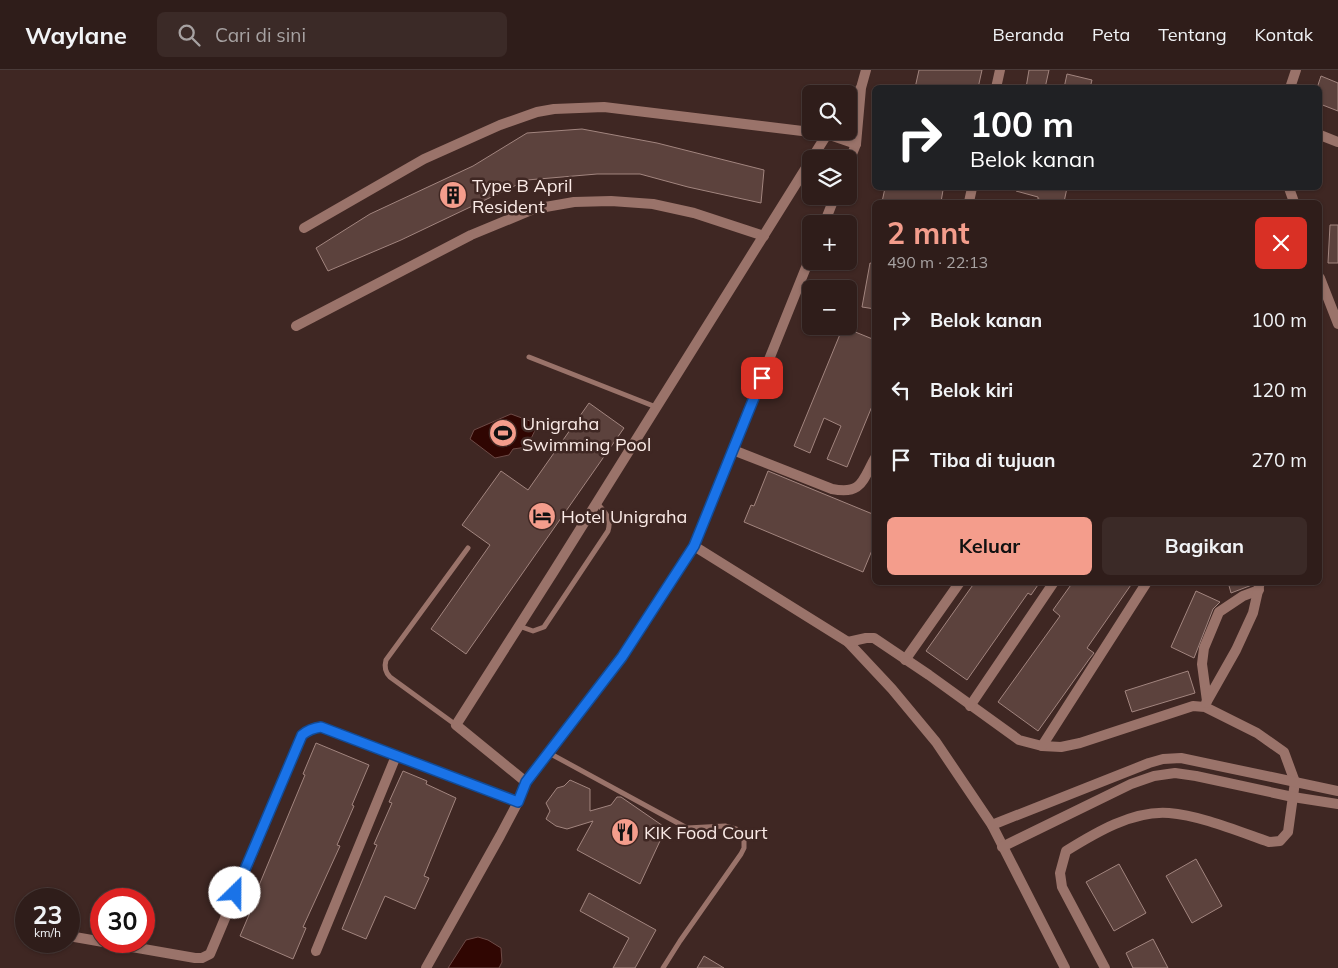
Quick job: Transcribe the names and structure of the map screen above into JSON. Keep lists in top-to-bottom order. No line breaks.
{"places":{"building":["Type B April Resident"],"sports":["Unigraha Swimming Pool"],"hotel":["Hotel Unigraha"],"restaurant":["KIK Food Court"]},"page":{"header":"Waylane","search":"Cari di sini","nav":["Beranda","Peta","Tentang","Kontak"],"map_buttons":["+","−"],"turn":["100 m","Belok kanan"],"heading":["2 mnt","490 m · 22:13"],"list":[{"name":"Belok kanan","value":"100 m"},{"name":"Belok kiri","value":"120 m"},{"name":"Tiba di tujuan","value":"270 m"}],"buttons":["Keluar","Bagikan"],"speed":"23 km/h","limit":"30"}}
